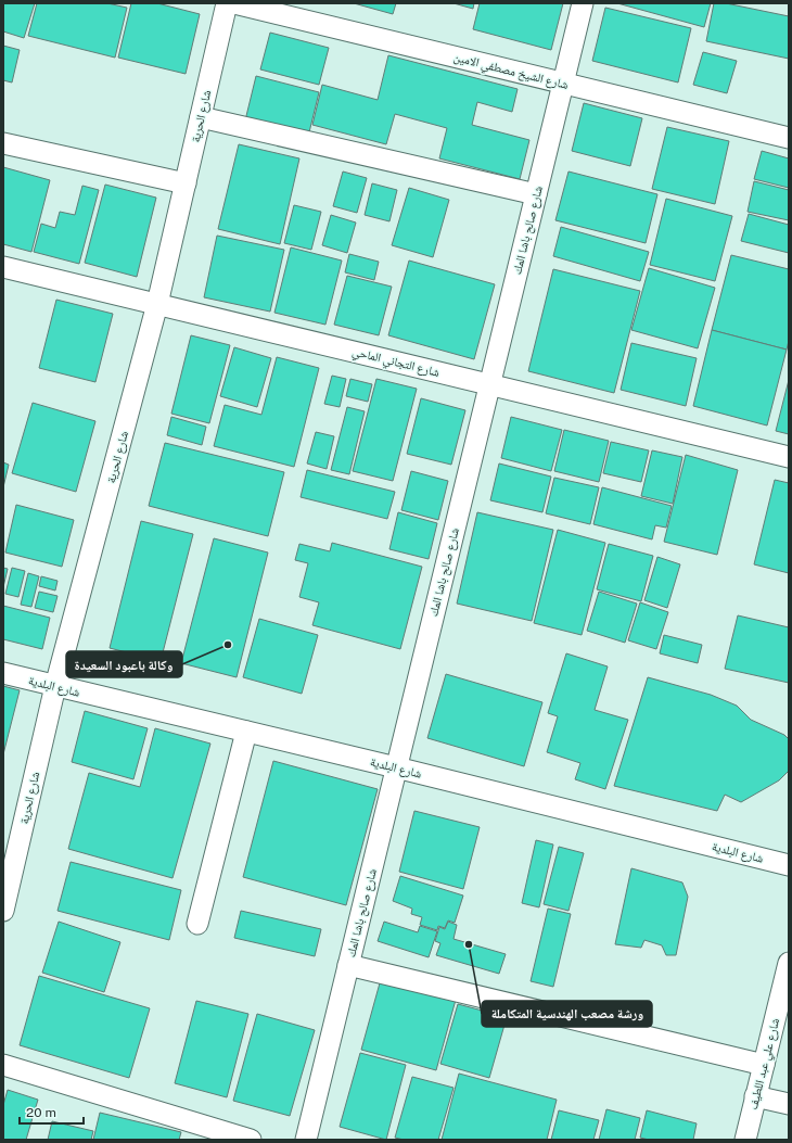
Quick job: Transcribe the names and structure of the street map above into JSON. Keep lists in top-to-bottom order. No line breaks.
{"streets":{"street":["شارع الشيخ مصطفي الامين","شارع الحرية","شارع صالح باشا المك","شارع التجاني الماحي","شارع البلدية","شارع علي عبد اللطيف"]},"crossings":[["شارع الشيخ مصطفي الامين","شارع صالح باشا المك"],["شارع الحرية","شارع التجاني الماحي"],["شارع الحرية","شارع البلدية"],["شارع صالح باشا المك","شارع التجاني الماحي"],["شارع صالح باشا المك","شارع البلدية"]],"places":["وكالة باعبود السعيدة","ورشة مصعب الهندسية المتكاملة"],"scale_bar":"20 m"}
